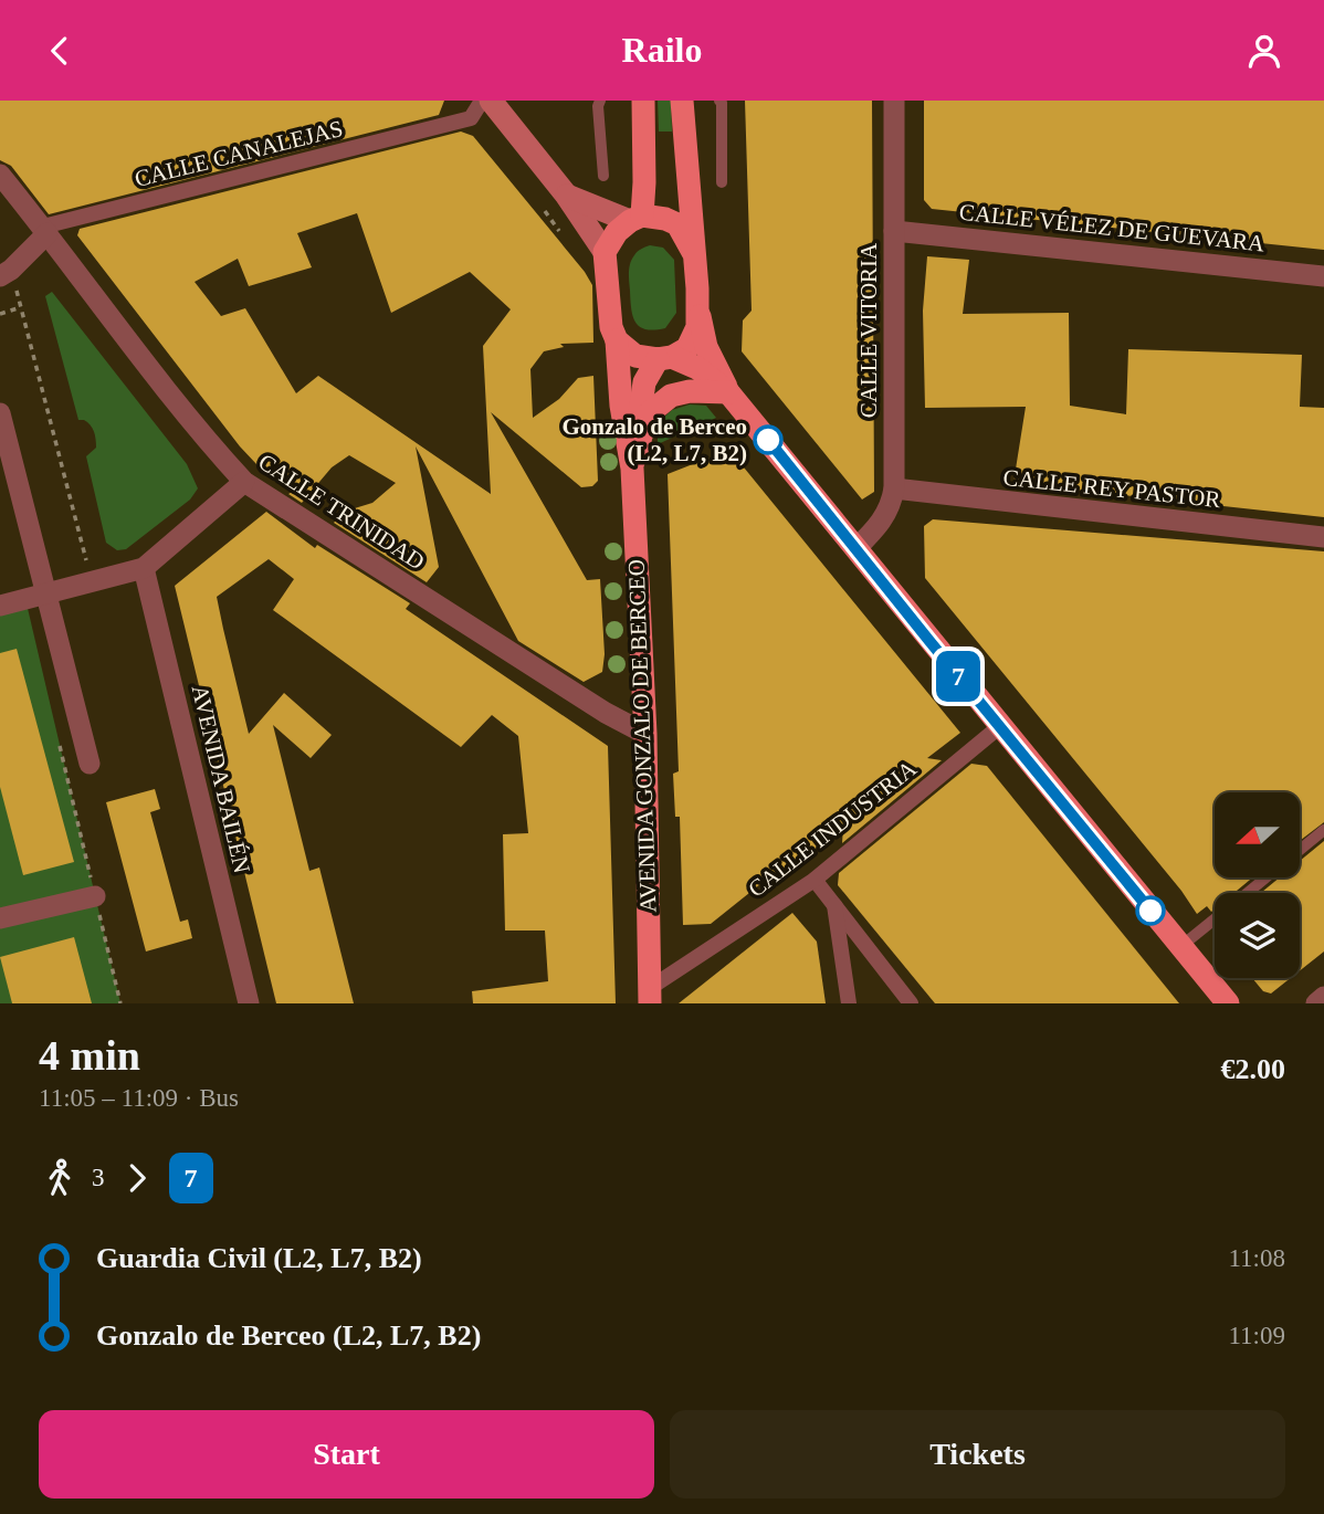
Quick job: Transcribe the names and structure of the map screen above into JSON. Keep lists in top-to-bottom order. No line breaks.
{"streets":{"main road":["AVENIDA GONZALO DE BERCEO"],"street":["CALLE CANALEJAS","CALLE VÉLEZ DE GUEVARA","CALLE VITORIA","CALLE REY PASTOR","CALLE TRINIDAD","AVENIDA BAILÉN","CALLE INDUSTRIA"]},"crossings":[["CALLE CANALEJAS","CALLE TRINIDAD"],["CALLE VÉLEZ DE GUEVARA","CALLE VITORIA"],["CALLE VITORIA","CALLE REY PASTOR"],["CALLE TRINIDAD","AVENIDA GONZALO DE BERCEO"],["AVENIDA GONZALO DE BERCEO","CALLE INDUSTRIA"]],"places":["Gonzalo de Berceo (L2, L7, B2)"],"lines":["bus line 7"],"north":"left","page":{"header":"Railo","on_map":"7","heading":["4 min","11:05 – 11:09 · Bus","€2.00"],"legs":["3","7"],"list":[{"name":"Guardia Civil (L2, L7, B2)","value":"11:08"},{"name":"Gonzalo de Berceo (L2, L7, B2)","value":"11:09"}],"buttons":["Start","Tickets"]}}
